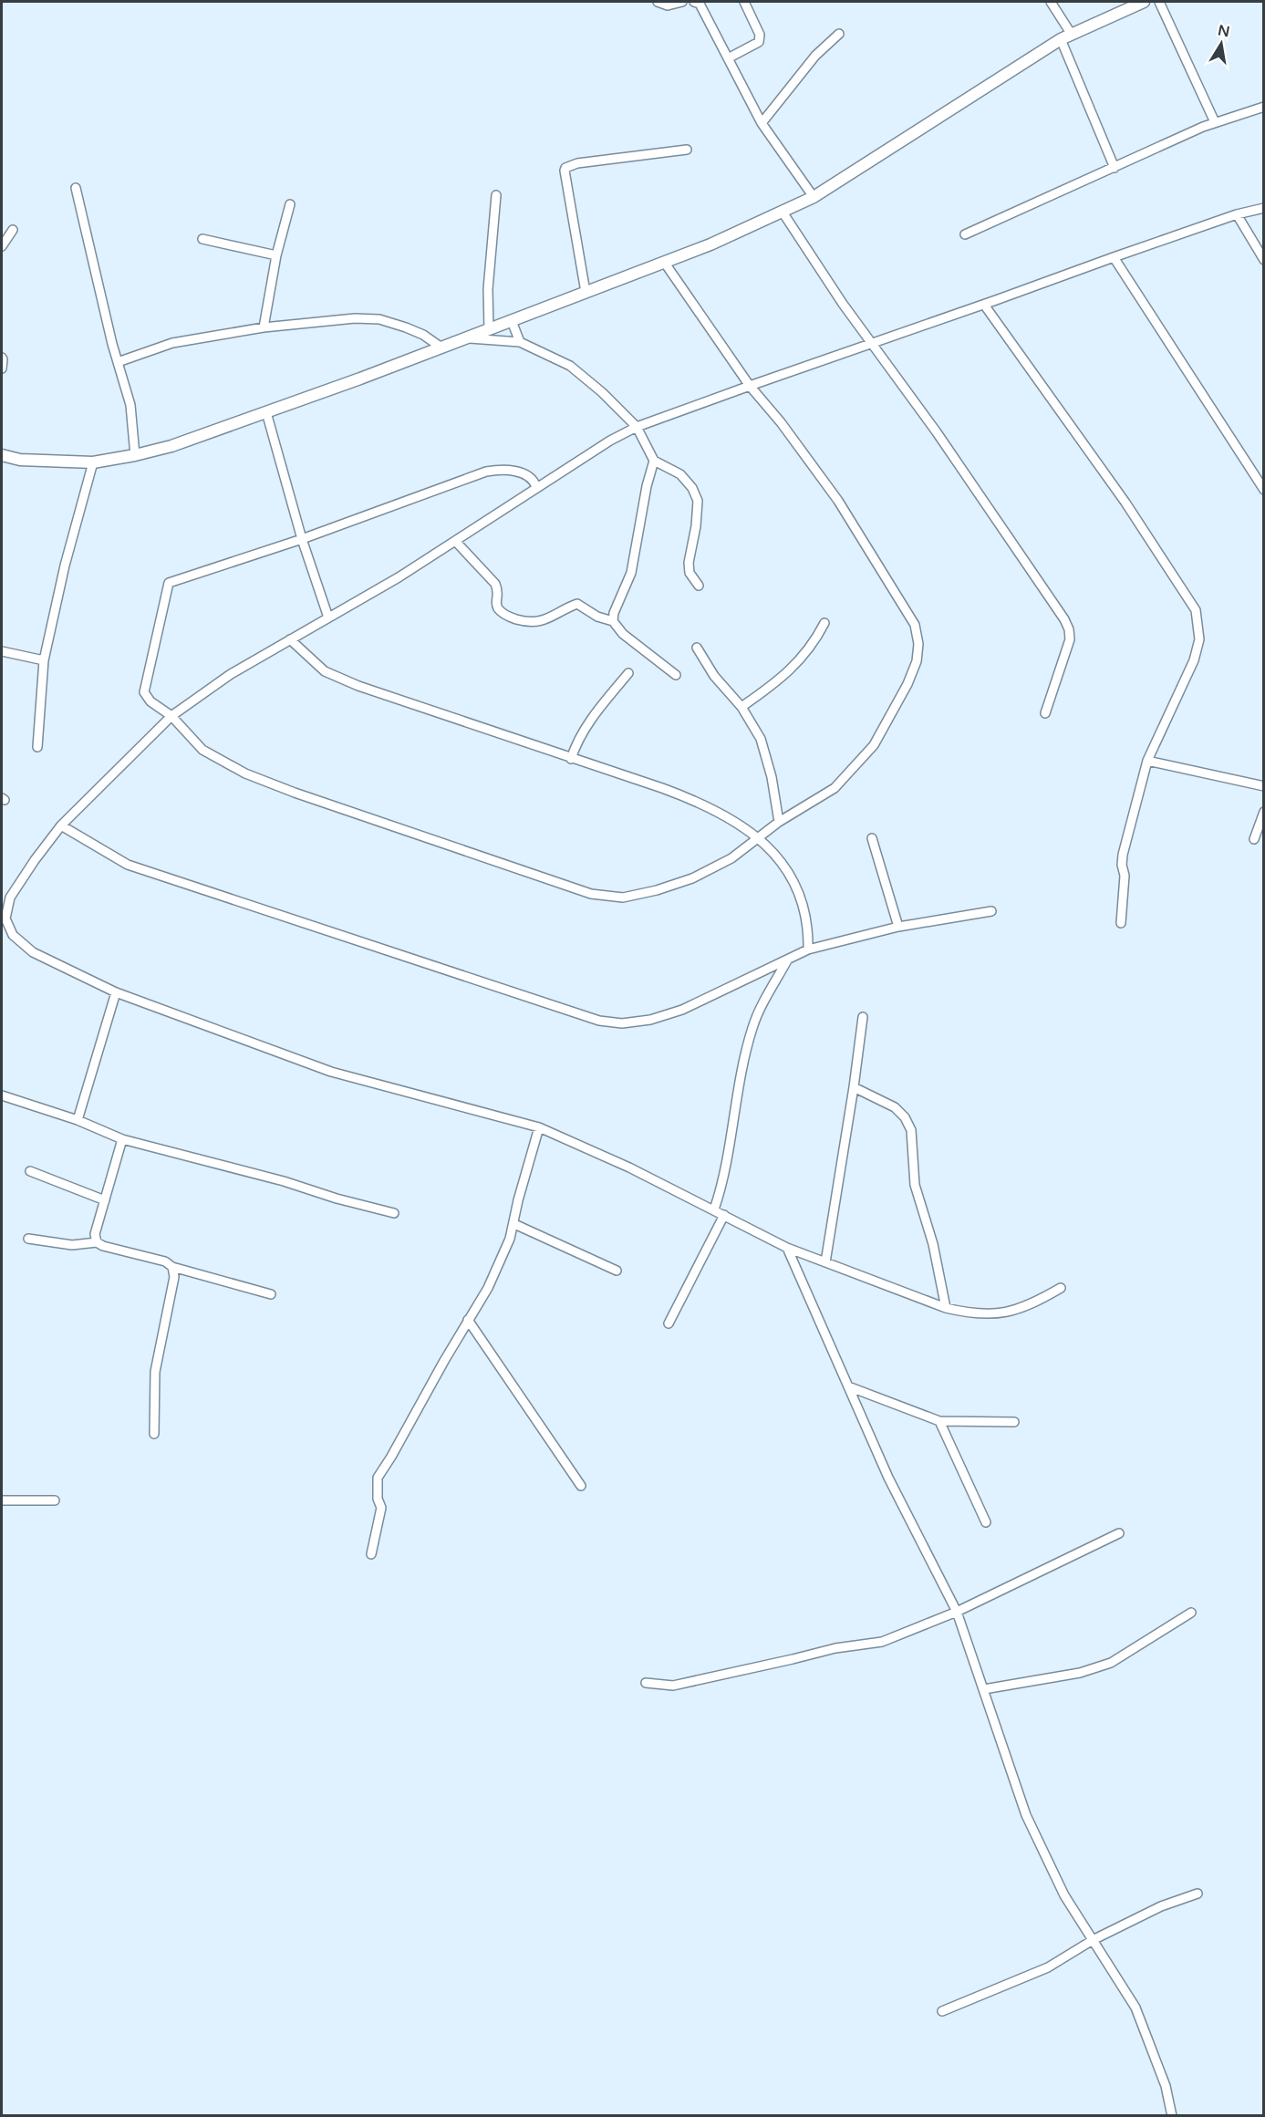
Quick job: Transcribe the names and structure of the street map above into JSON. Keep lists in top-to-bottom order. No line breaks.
{"north":"top"}
